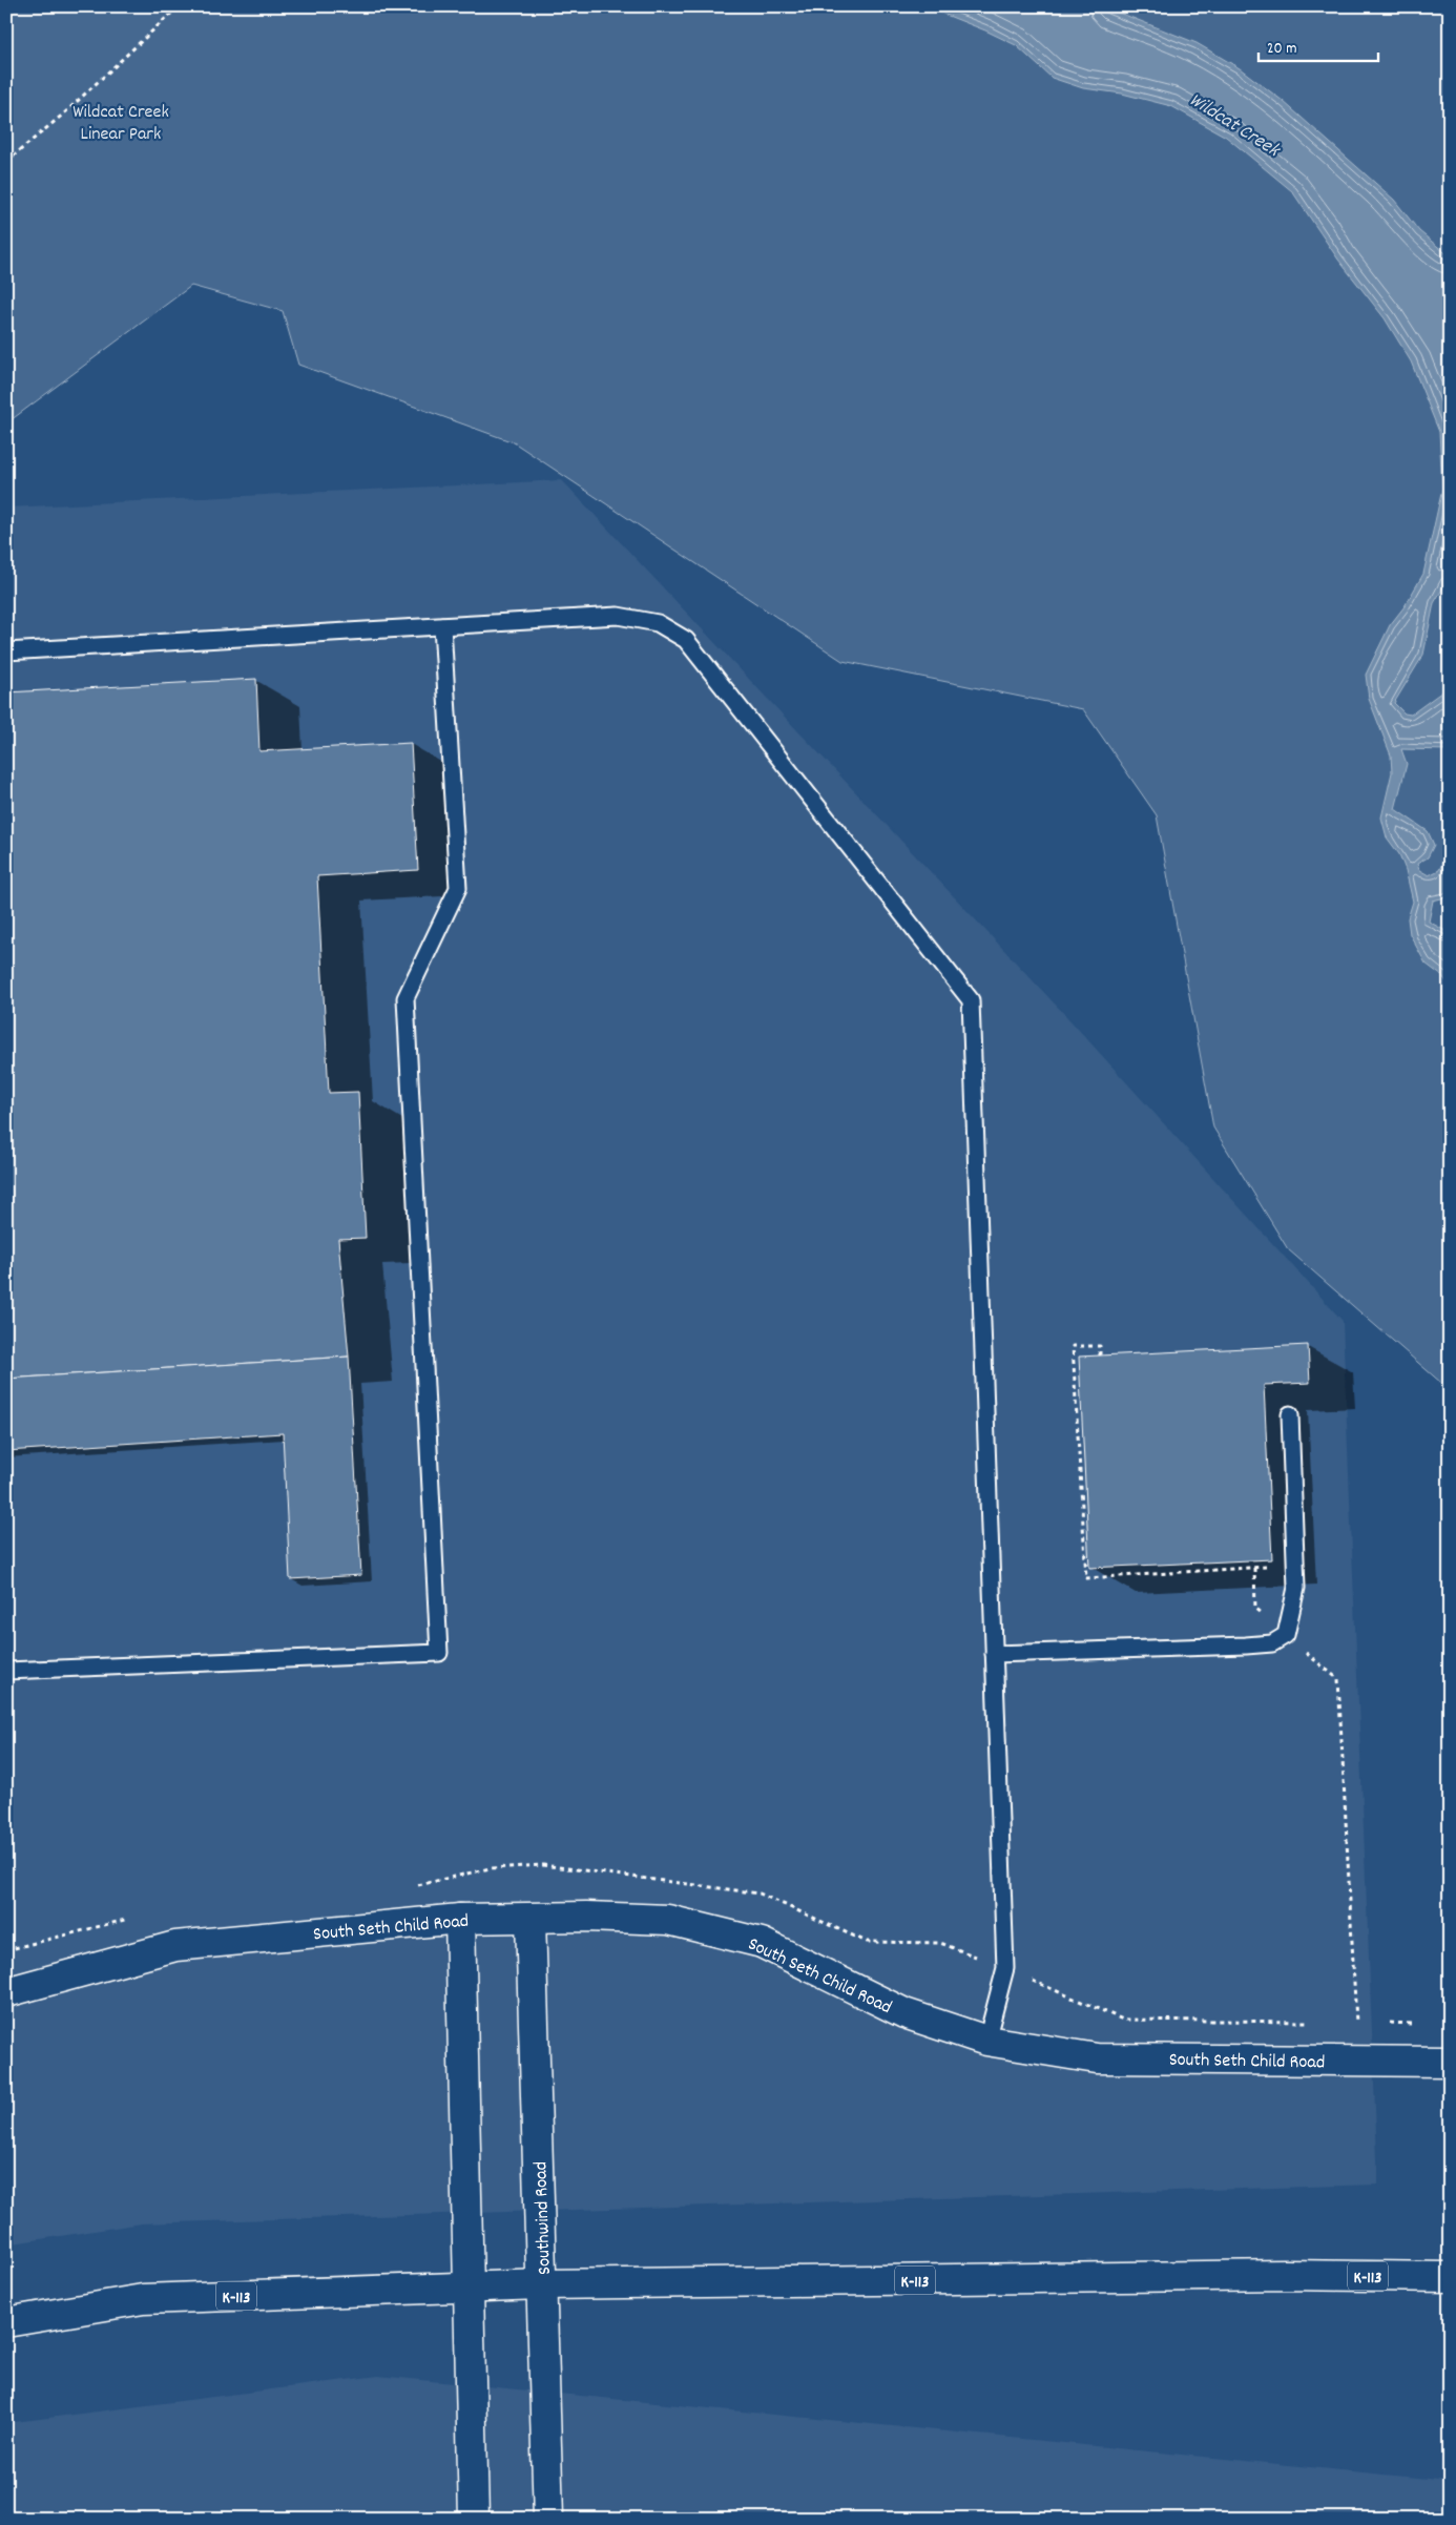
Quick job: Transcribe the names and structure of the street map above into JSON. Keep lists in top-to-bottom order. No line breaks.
{"streets":{"street":["South Seth Child Road","Southwind Road","K-113"]},"crossings":[["South Seth Child Road","Southwind Road"],["Southwind Road","K-113"]],"water":["Wildcat Creek"],"parks":["Wildcat Creek Linear Park"],"scale_bar":"20 m"}
